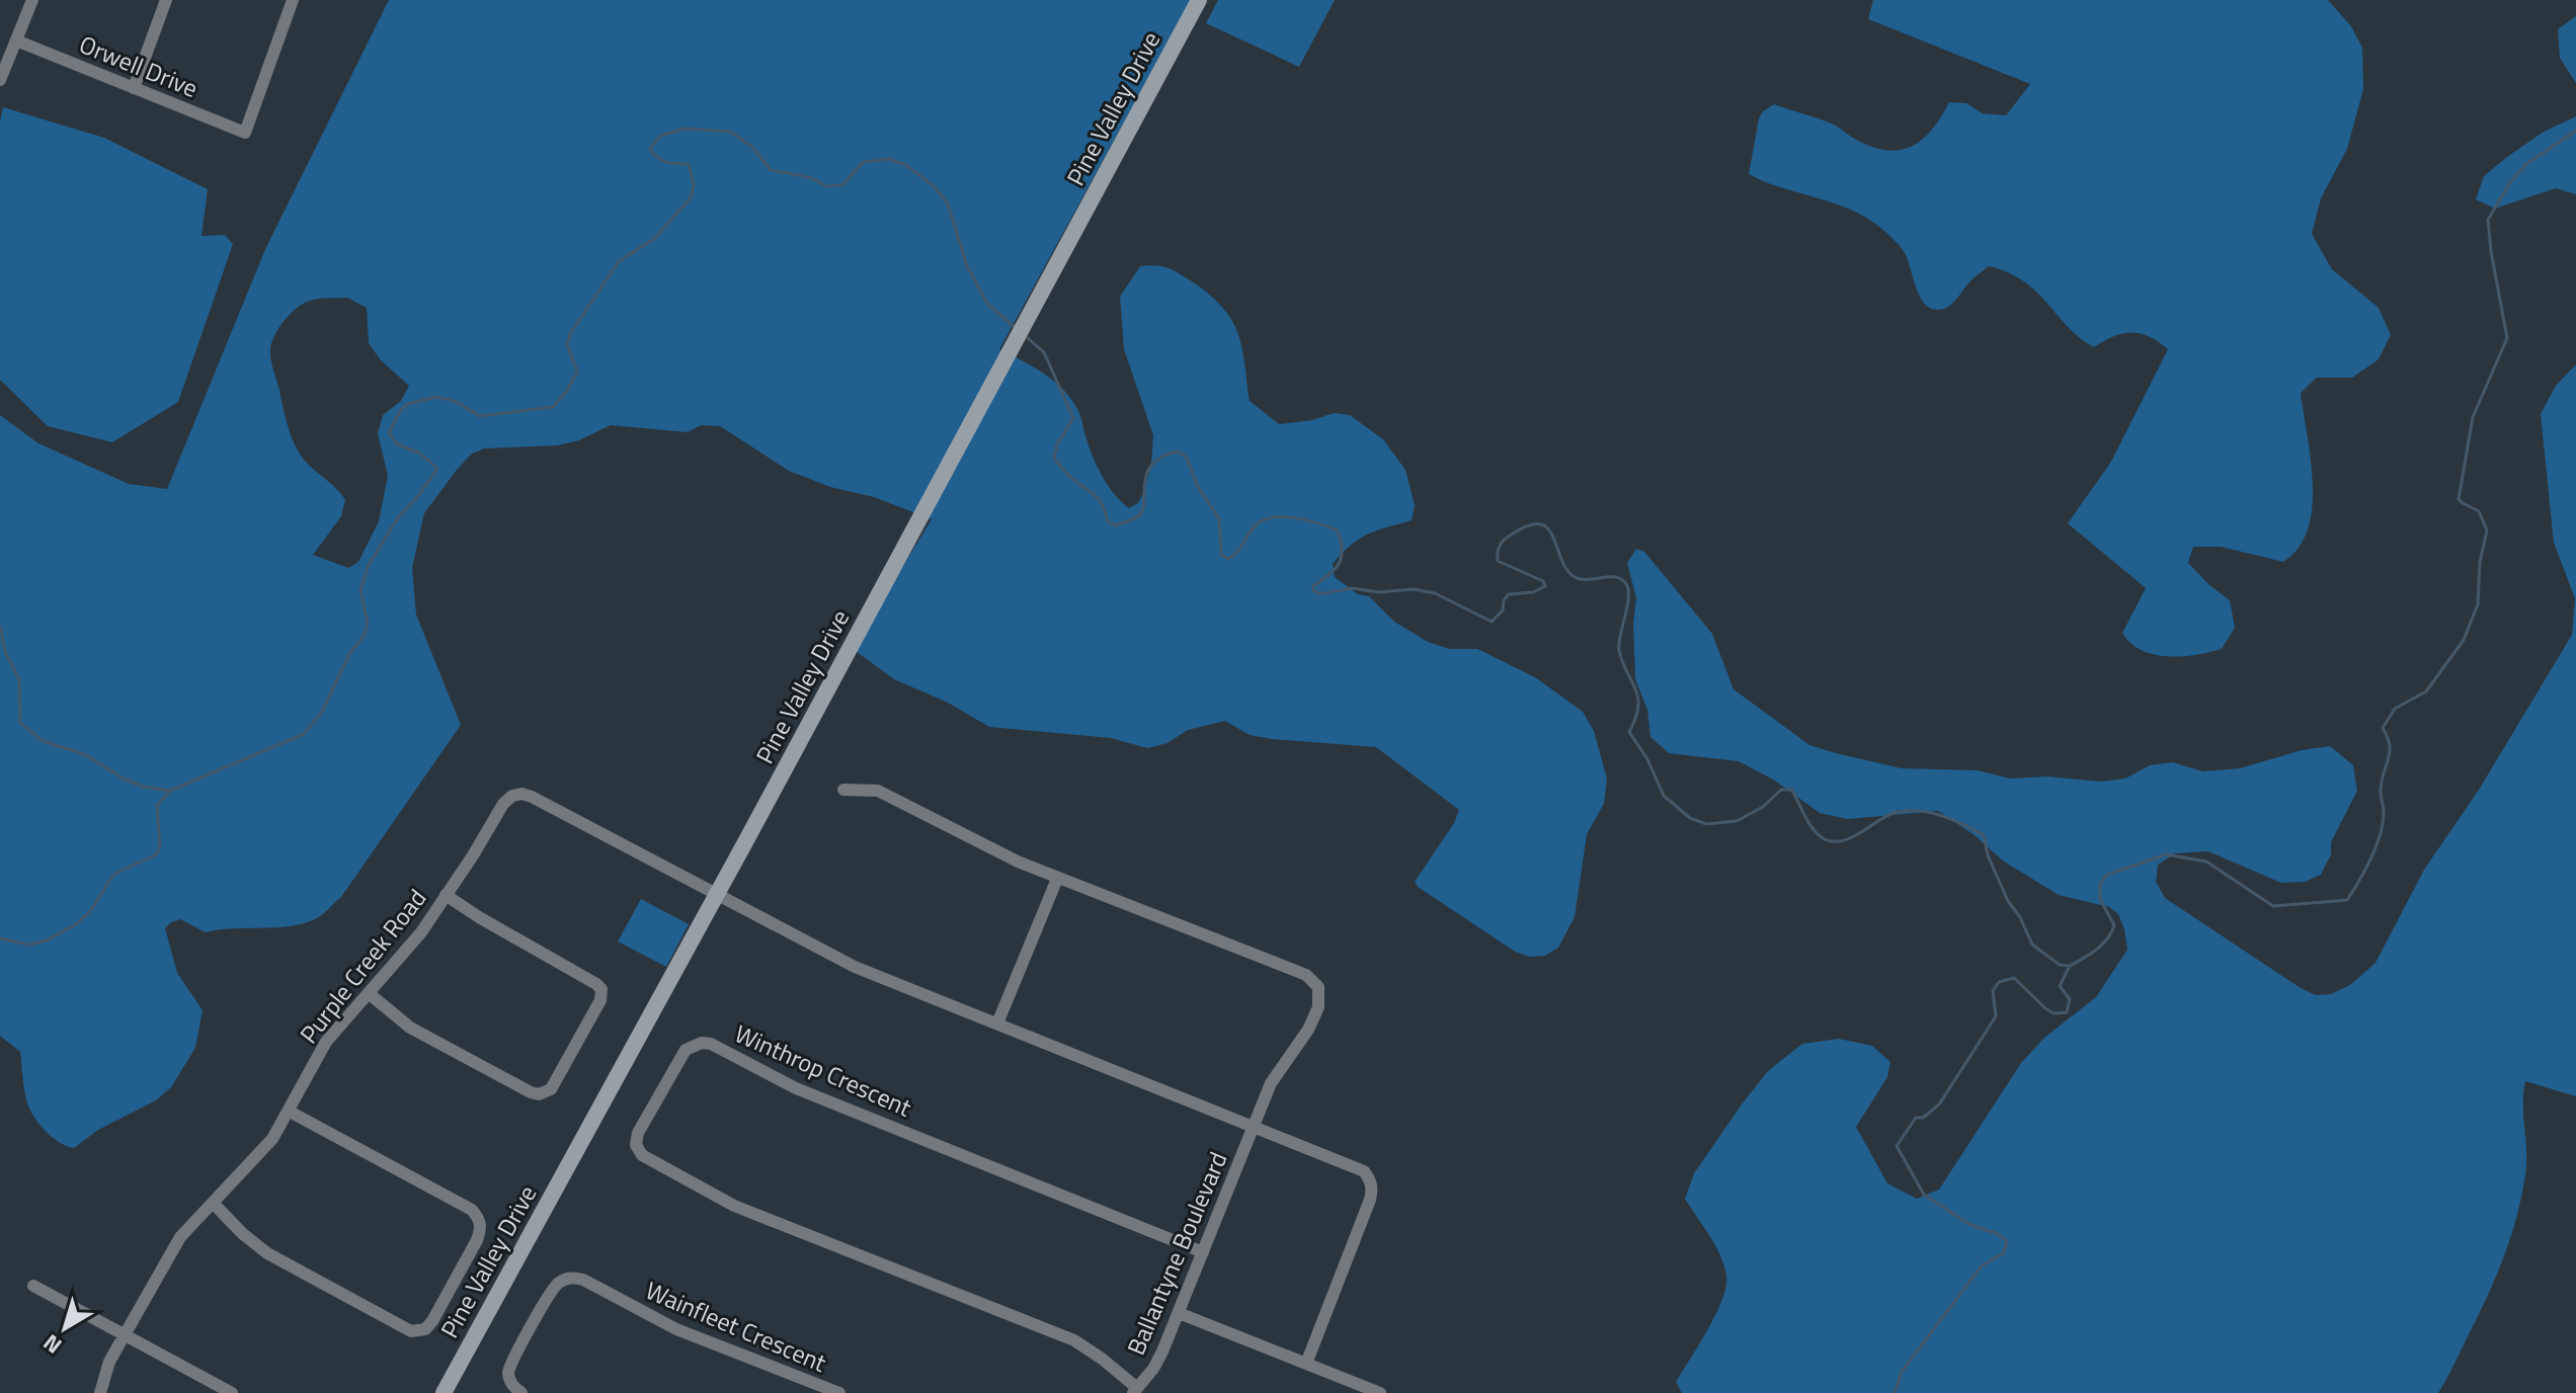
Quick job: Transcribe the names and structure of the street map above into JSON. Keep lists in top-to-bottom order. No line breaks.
{"streets":{"street":["Orwell Drive","Pine Valley Drive","Purple Creek Road","Winthrop Crescent","Ballantyne Boulevard","Wainfleet Crescent"]},"crossings":[["Pine Valley Drive","Purple Creek Road"],["Winthrop Crescent","Ballantyne Boulevard"]],"north":"bottom left"}
